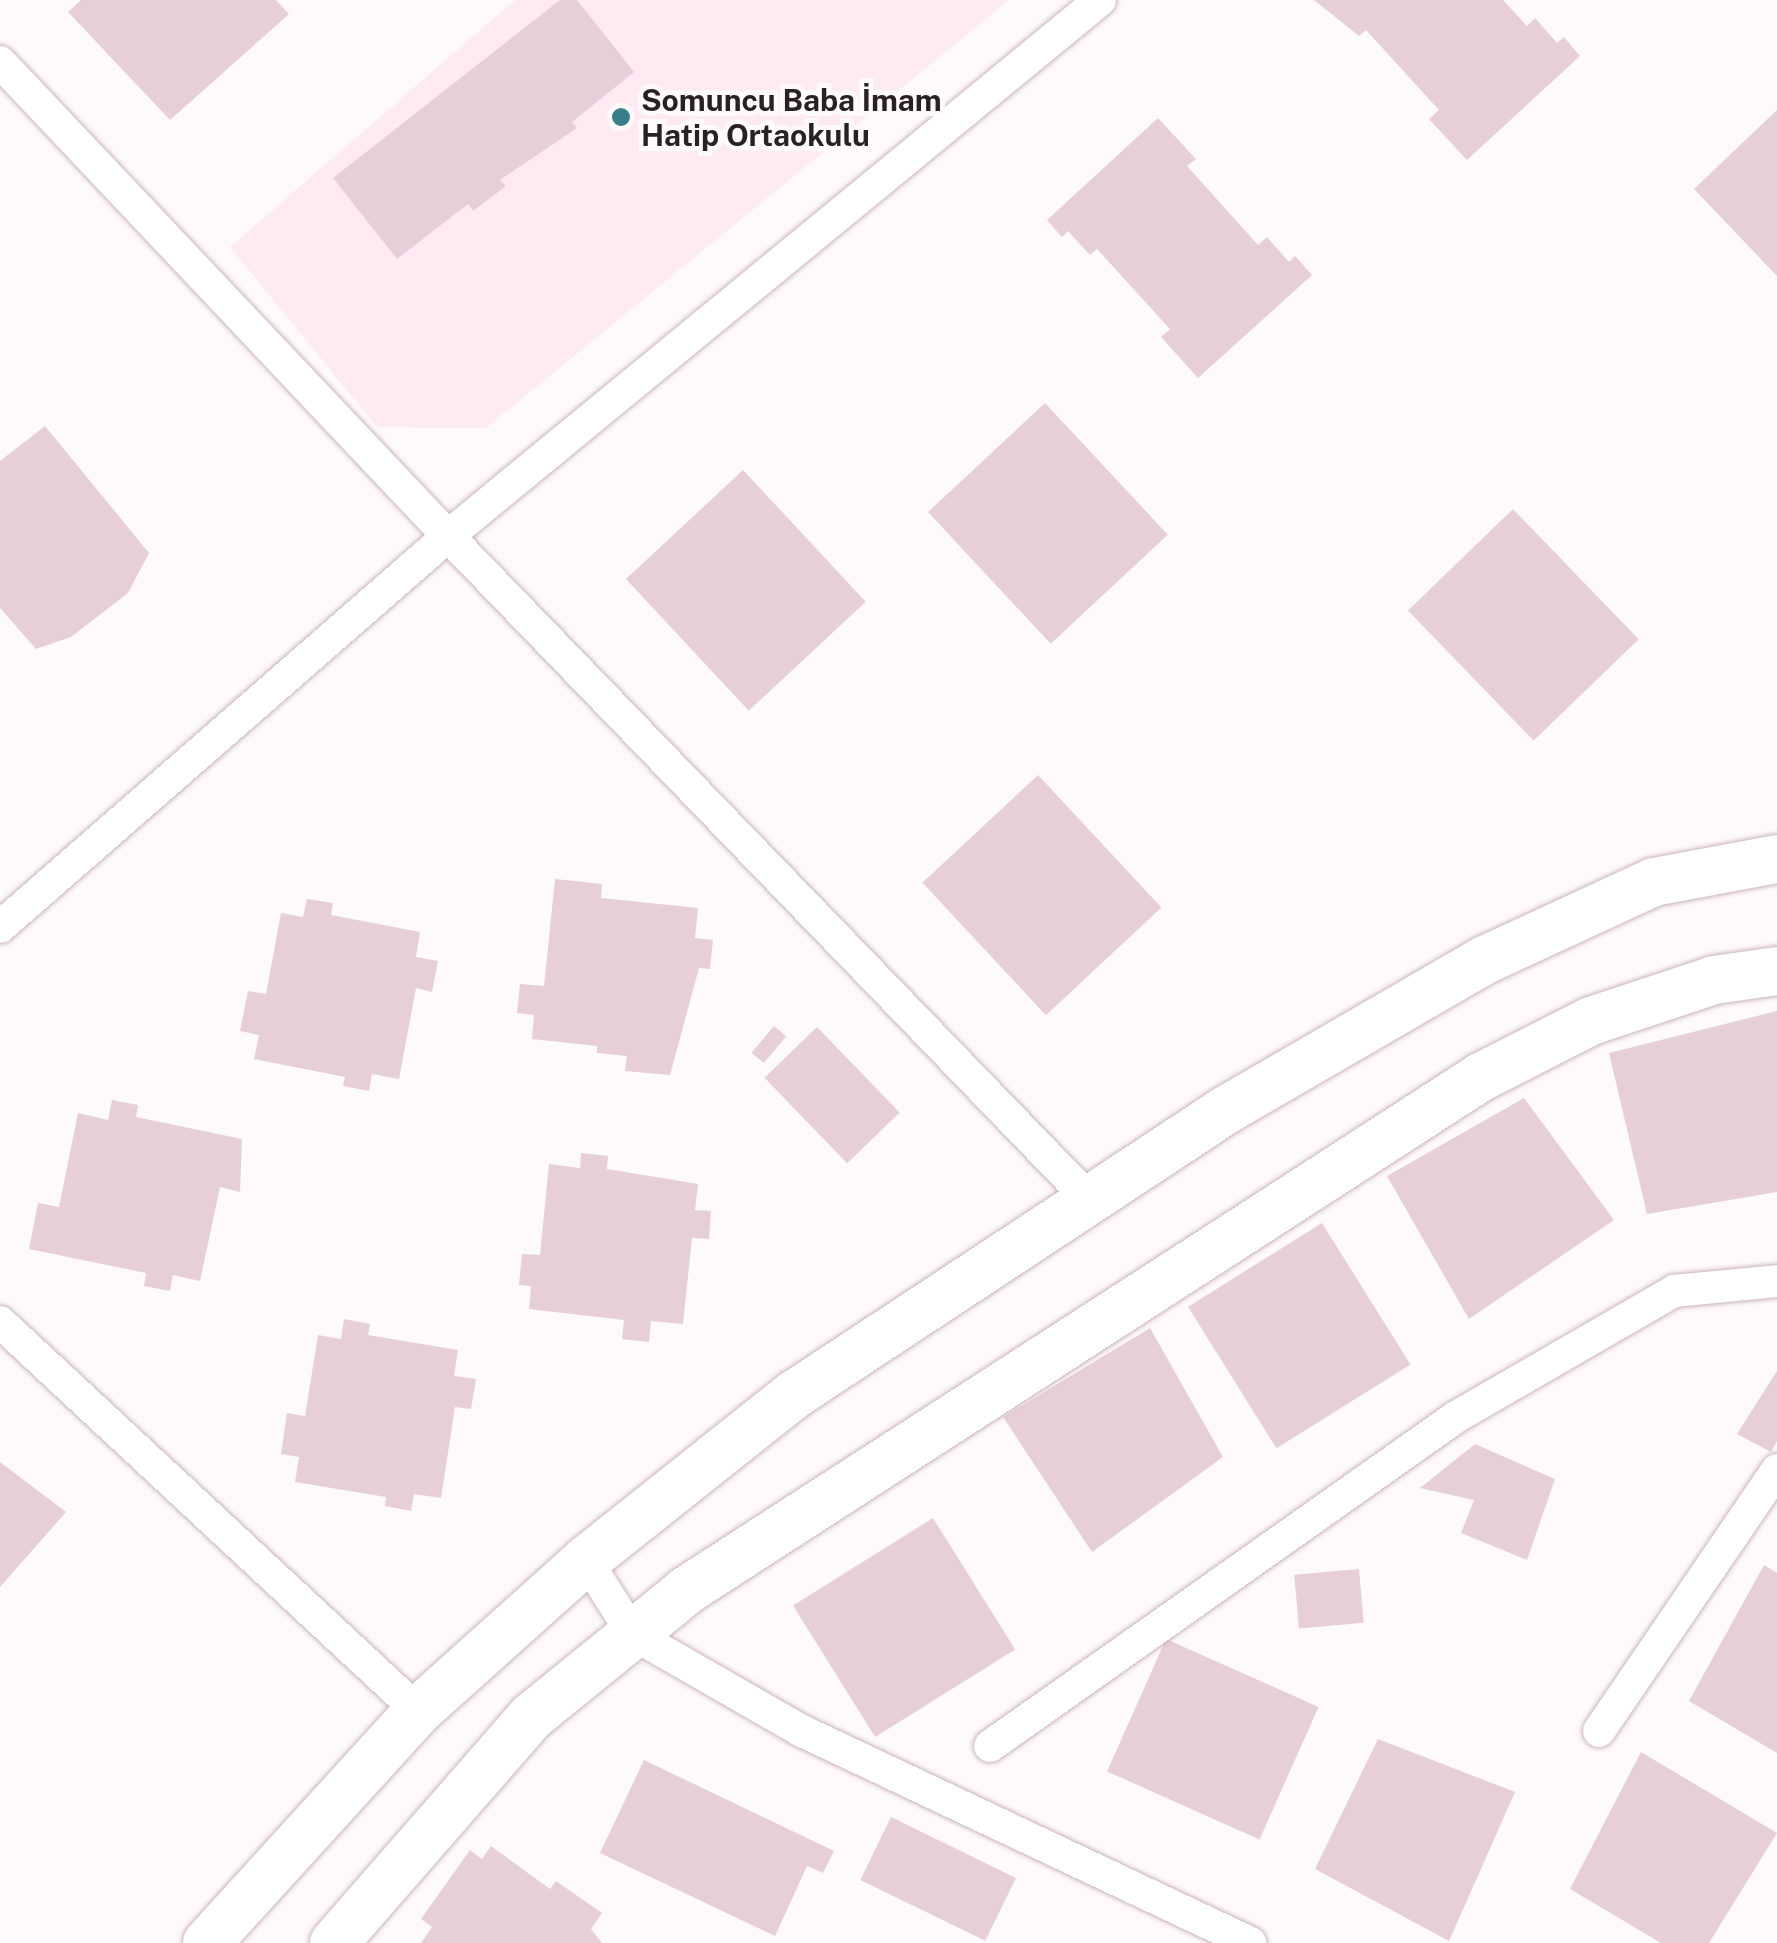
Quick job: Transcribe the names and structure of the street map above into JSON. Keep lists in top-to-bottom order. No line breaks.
{"places":["Somuncu Baba İmam Hatip Ortaokulu"]}
